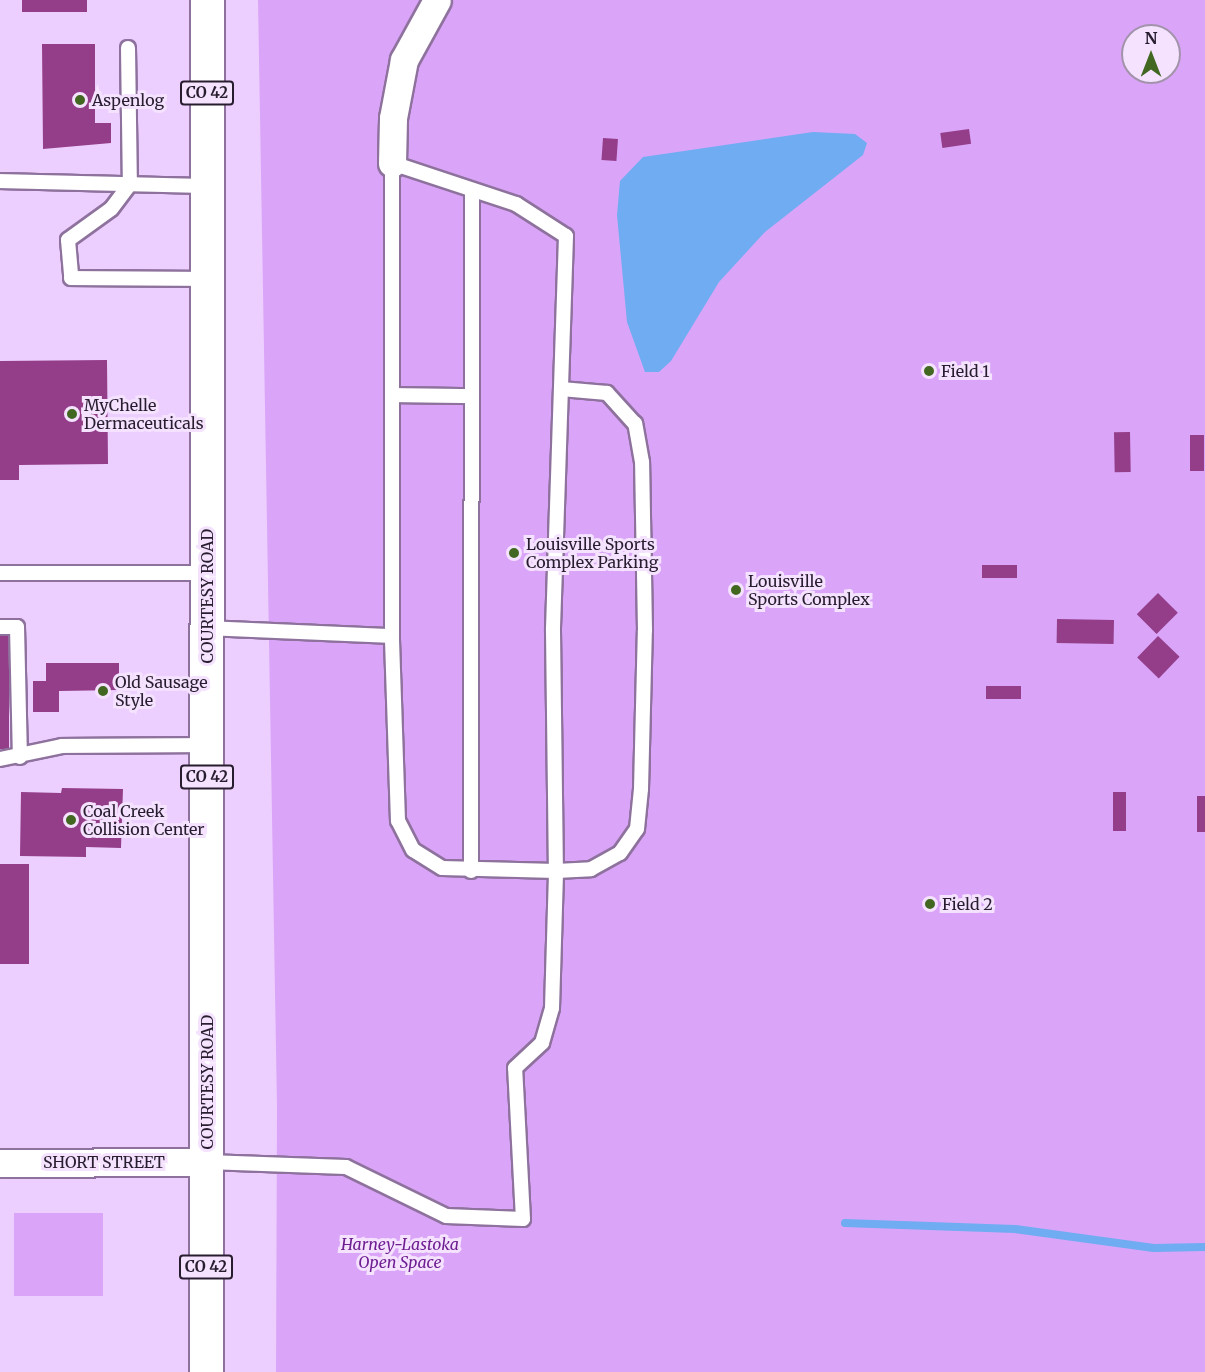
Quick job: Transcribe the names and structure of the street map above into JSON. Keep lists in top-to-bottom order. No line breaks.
{"streets":{"main road":["CO 42","COURTESY ROAD"],"street":["SHORT STREET"]},"crossings":[["COURTESY ROAD","SHORT STREET"]],"parks":["Harney-Lastoka Open Space"],"places":["Aspenlog","Field 1","MyChelle Dermaceuticals","Louisville Sports Complex Parking","Louisville Sports Complex","Old Sausage Style","Coal Creek Collision Center","Field 2"],"north":"top"}
